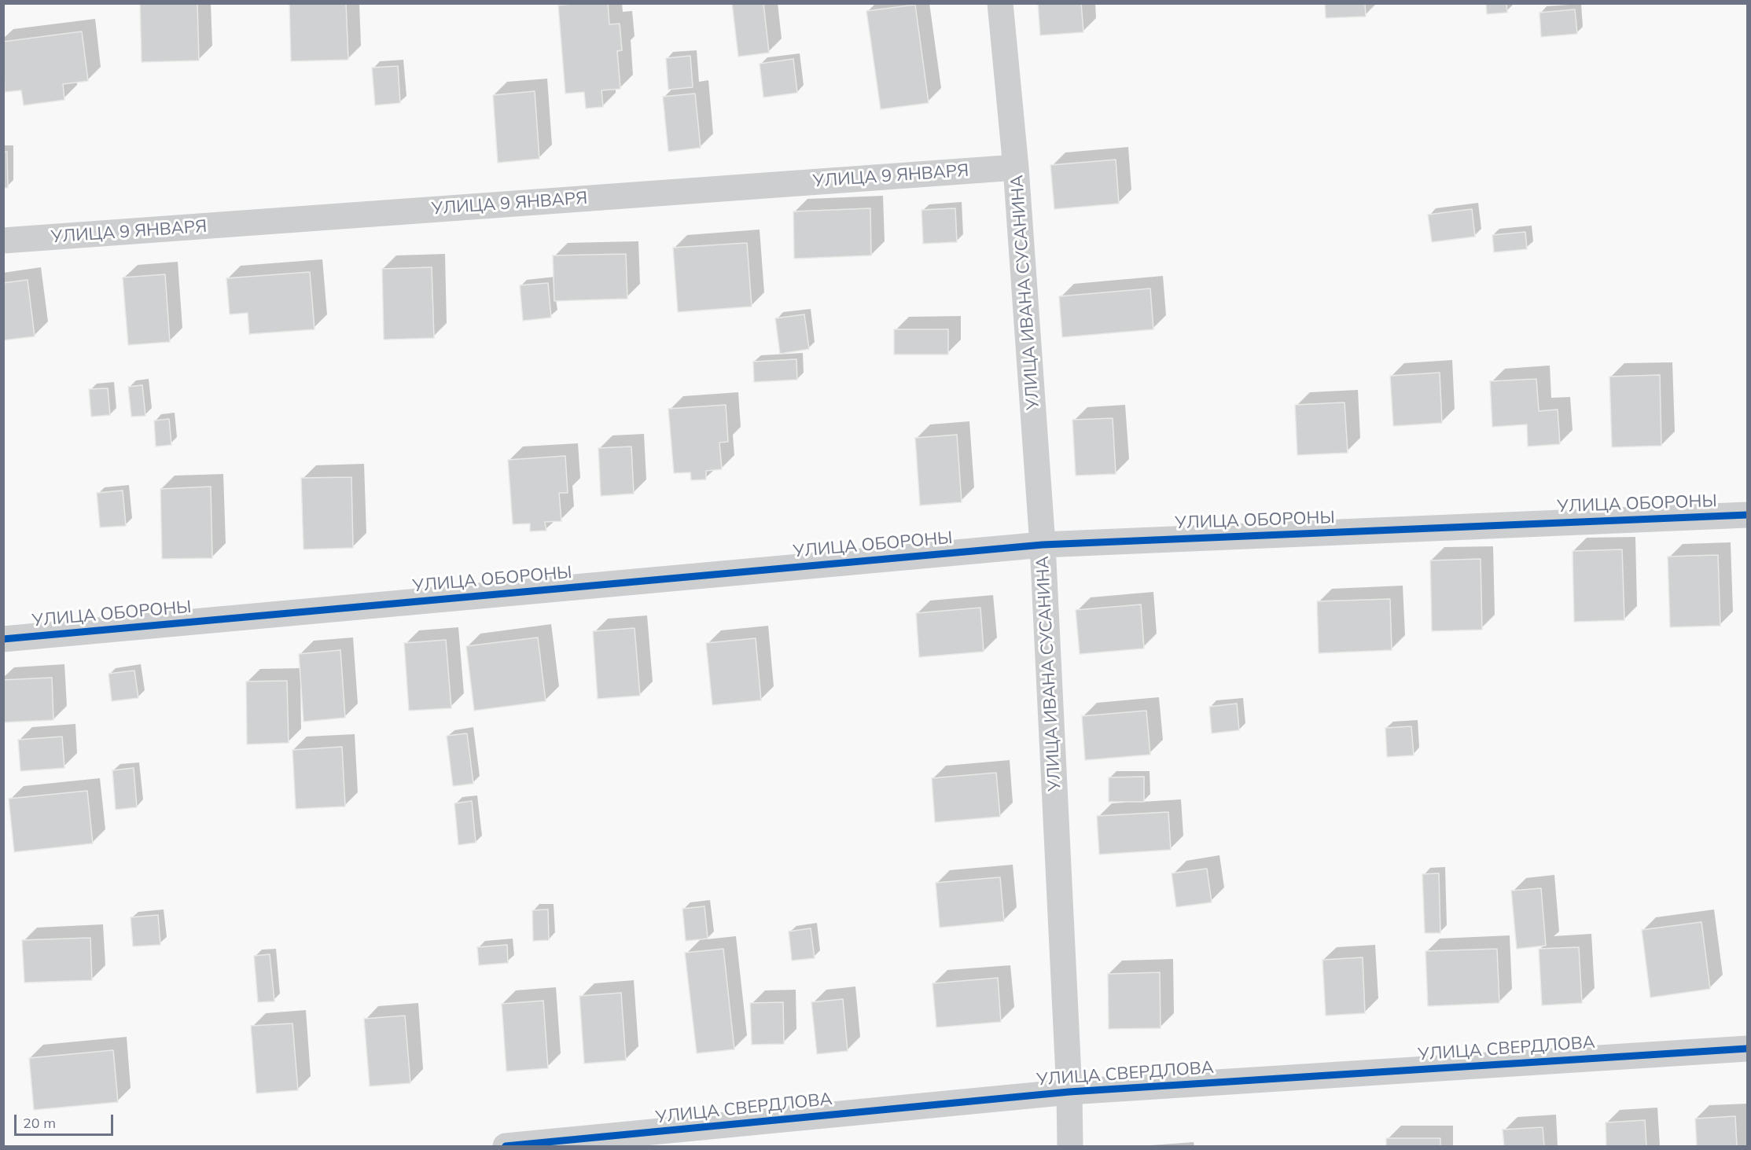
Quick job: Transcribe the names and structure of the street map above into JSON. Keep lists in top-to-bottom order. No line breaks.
{"streets":{"street":["УЛИЦА 9 ЯНВАРЯ","УЛИЦА ИВАНА СУСАНИНА","УЛИЦА ОБОРОНЫ","УЛИЦА СВЕРДЛОВА"]},"crossings":[["УЛИЦА 9 ЯНВАРЯ","УЛИЦА ИВАНА СУСАНИНА"],["УЛИЦА ИВАНА СУСАНИНА","УЛИЦА ОБОРОНЫ"],["УЛИЦА ИВАНА СУСАНИНА","УЛИЦА СВЕРДЛОВА"]],"scale_bar":"20 m"}
